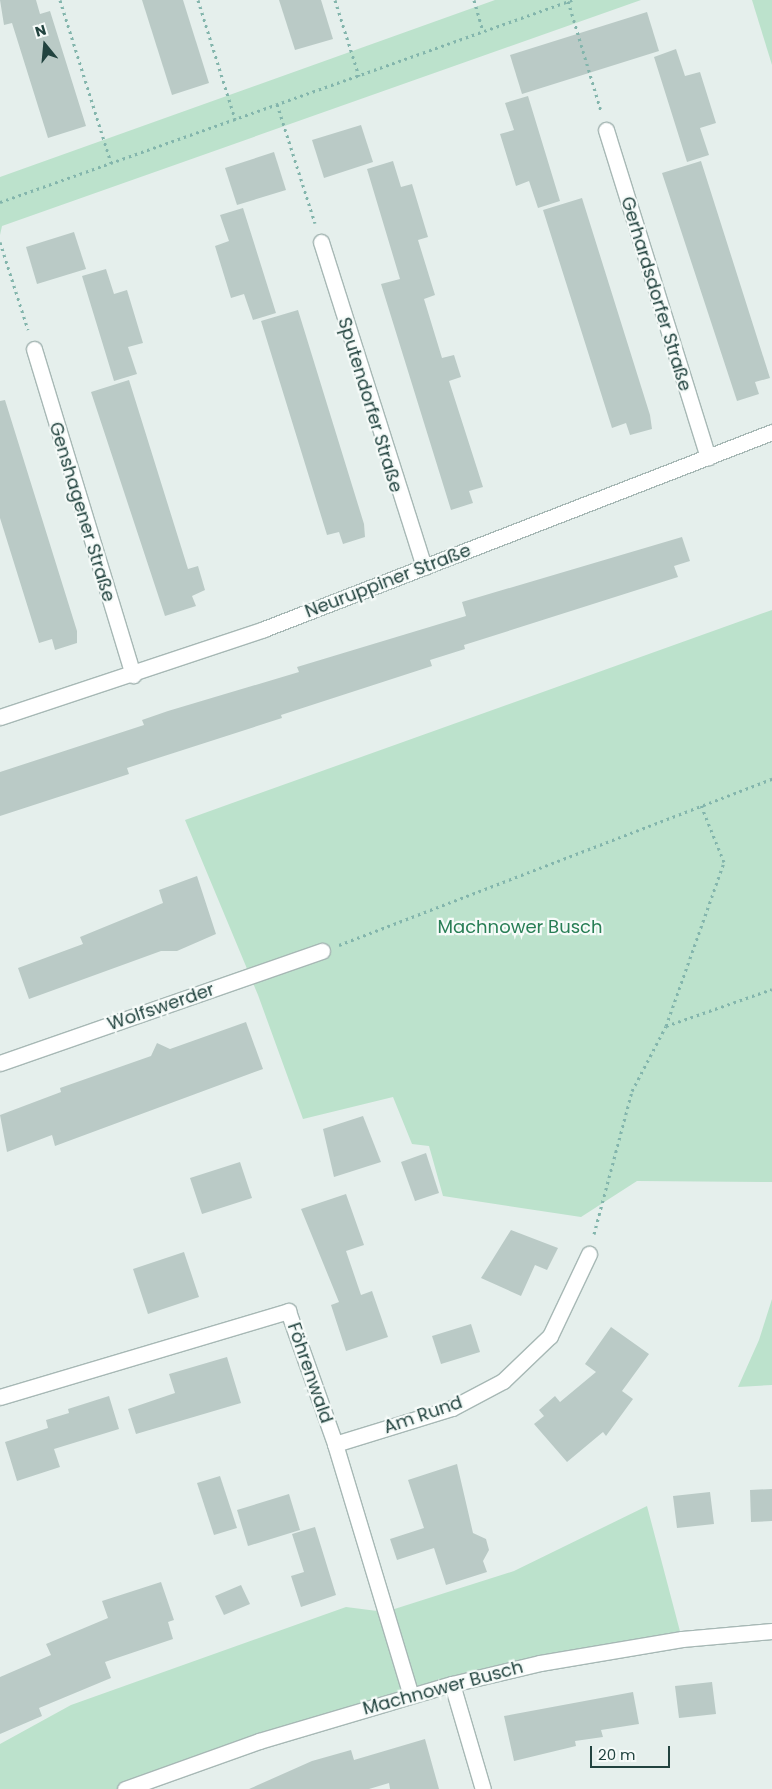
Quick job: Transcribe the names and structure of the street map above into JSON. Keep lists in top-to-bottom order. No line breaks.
{"streets":{"street":["Gerhardsdorfer Straße","Sputendorfer Straße","Genshagener Straße","Neuruppiner Straße","Wolfswerder","Föhrenwald","Am Rund","Machnower Busch"]},"crossings":[["Gerhardsdorfer Straße","Neuruppiner Straße"],["Sputendorfer Straße","Neuruppiner Straße"],["Genshagener Straße","Neuruppiner Straße"],["Föhrenwald","Am Rund"],["Föhrenwald","Machnower Busch"]],"parks":["Machnower Busch"],"scale_bar":"20 m","north":"top"}
